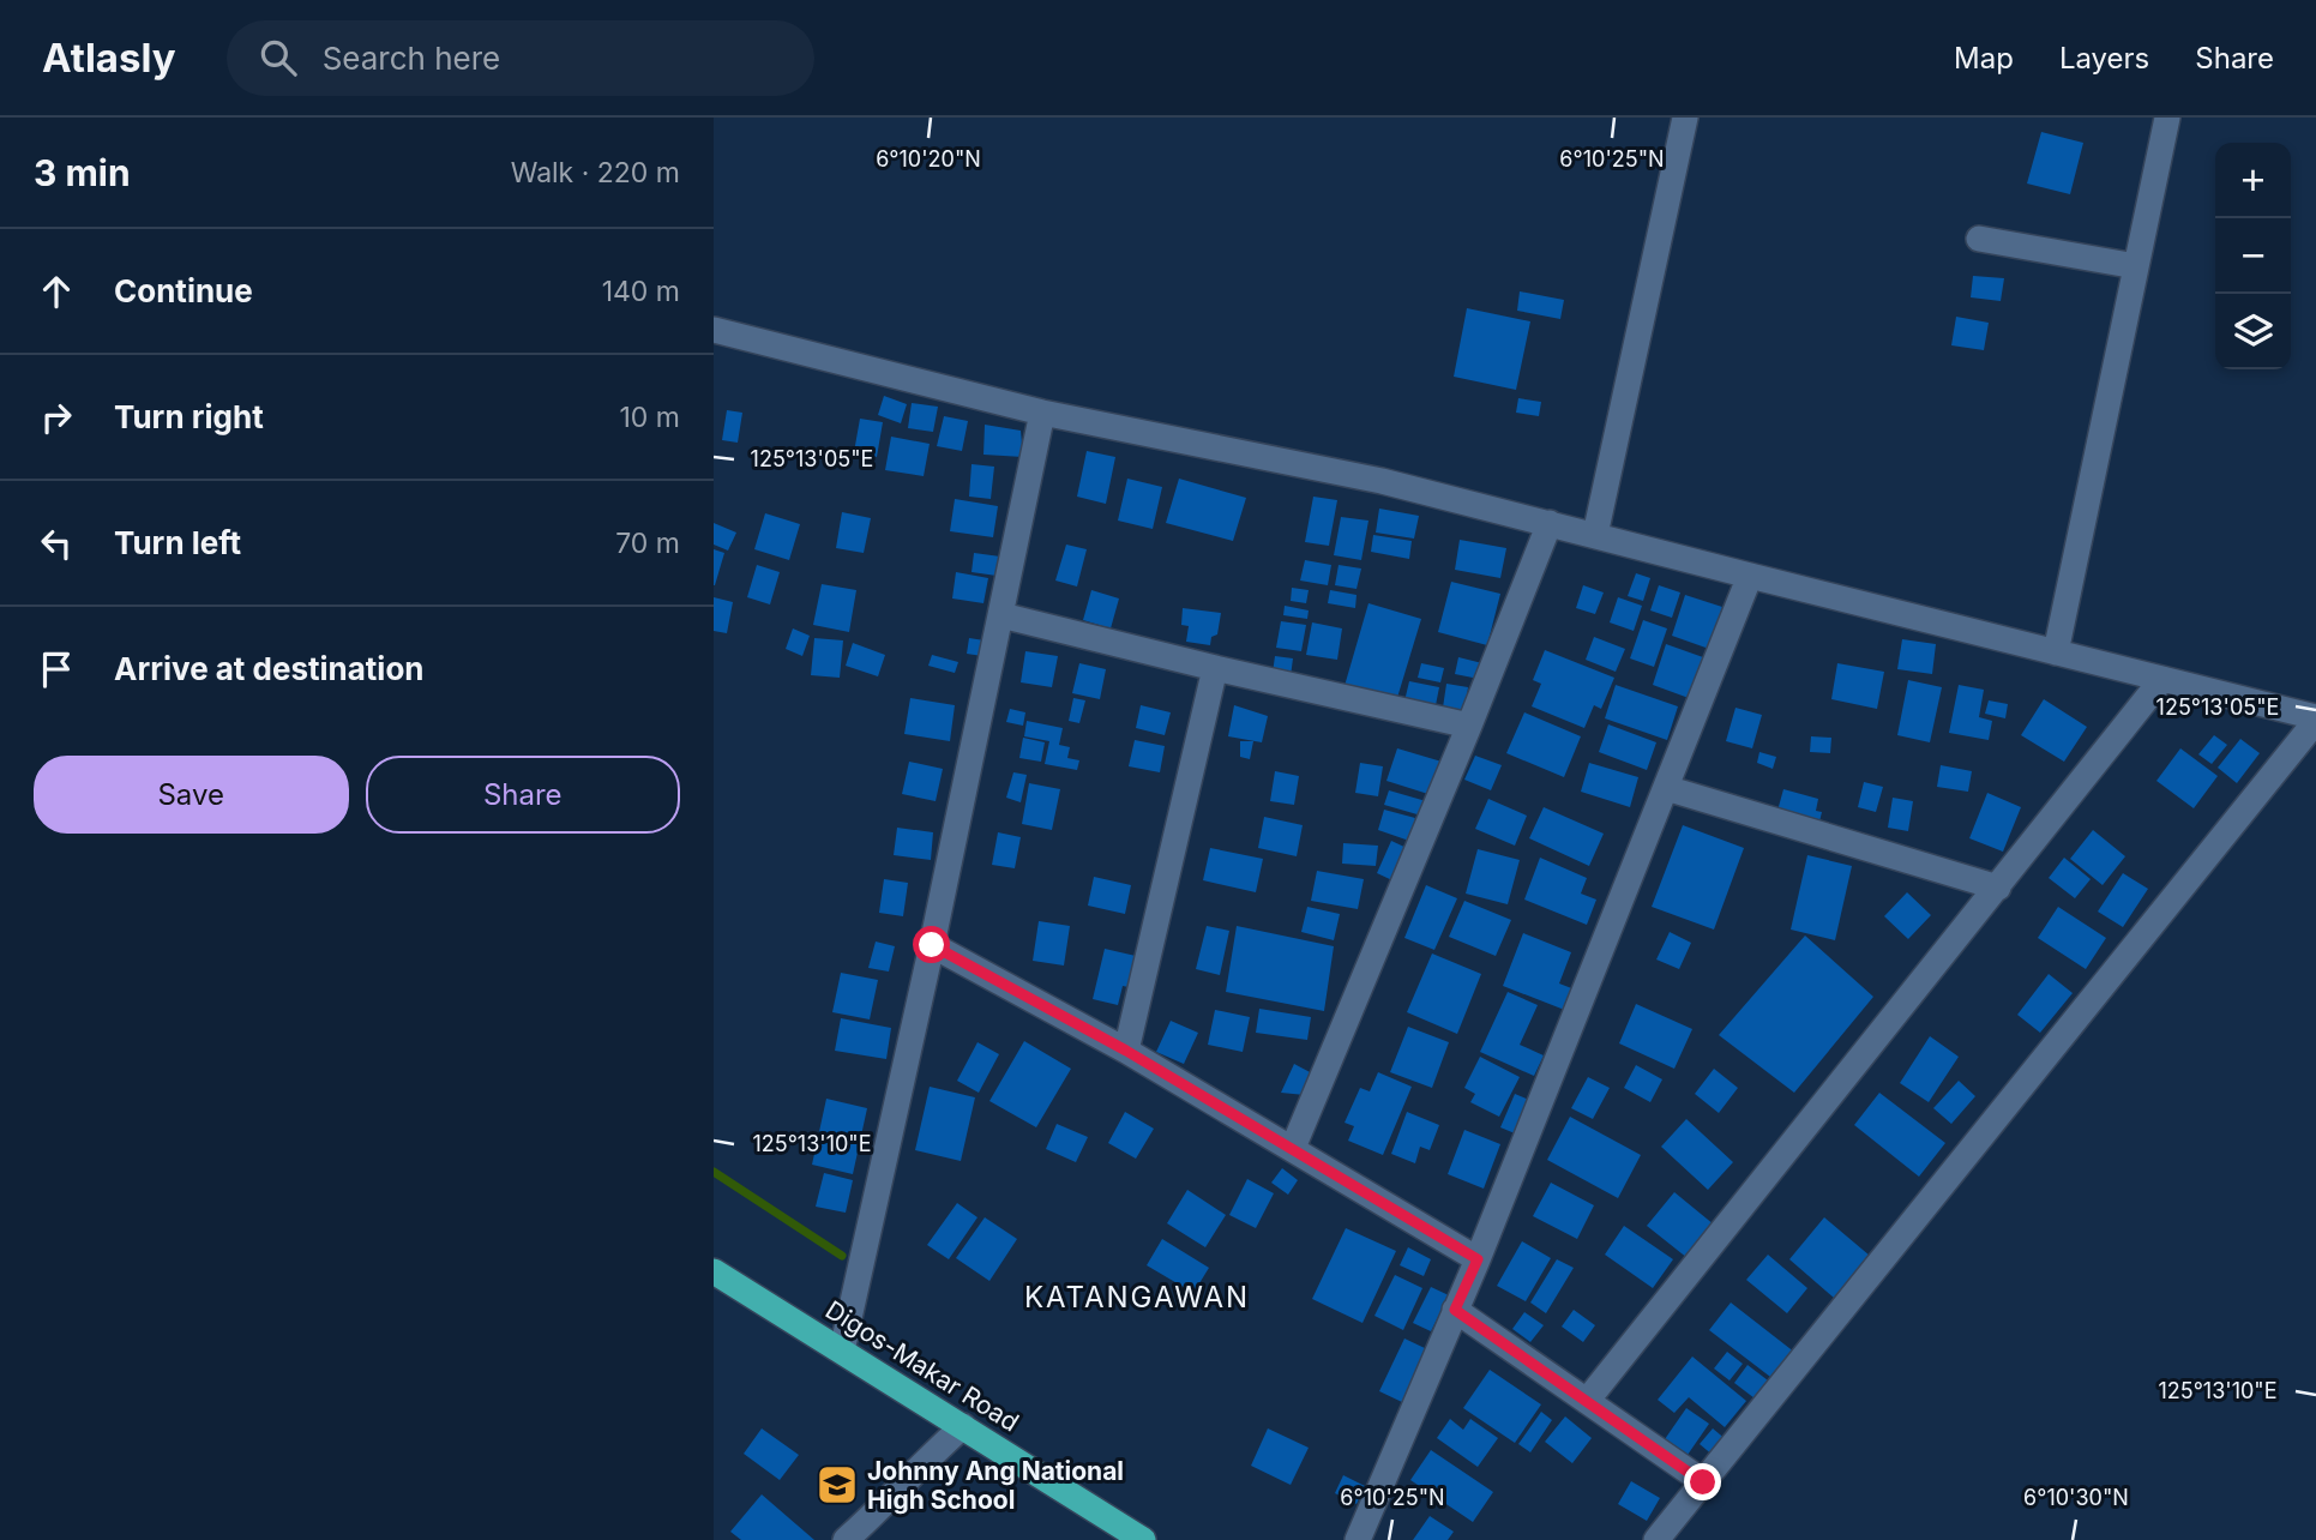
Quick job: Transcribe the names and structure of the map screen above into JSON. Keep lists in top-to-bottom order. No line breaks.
{"streets":{"highway":["Digos-Makar Road"]},"districts":["KATANGAWAN"],"places":{"school or university":["Johnny Ang National High School"]},"page":{"header":"Atlasly","search":"Search here","nav":["Map","Layers","Share"],"heading":["3 min","Walk · 220 m"],"map_buttons":["+","−"],"list":[["Continue","140 m"],["Turn right","10 m"],["Turn left","70 m"],"Arrive at destination"],"buttons":["Save","Share"]},"coordinates":["6°10'20\"N","6°10'25\"N","125°13'05\"E","125°13'10\"E","6°10'30\"N"]}
